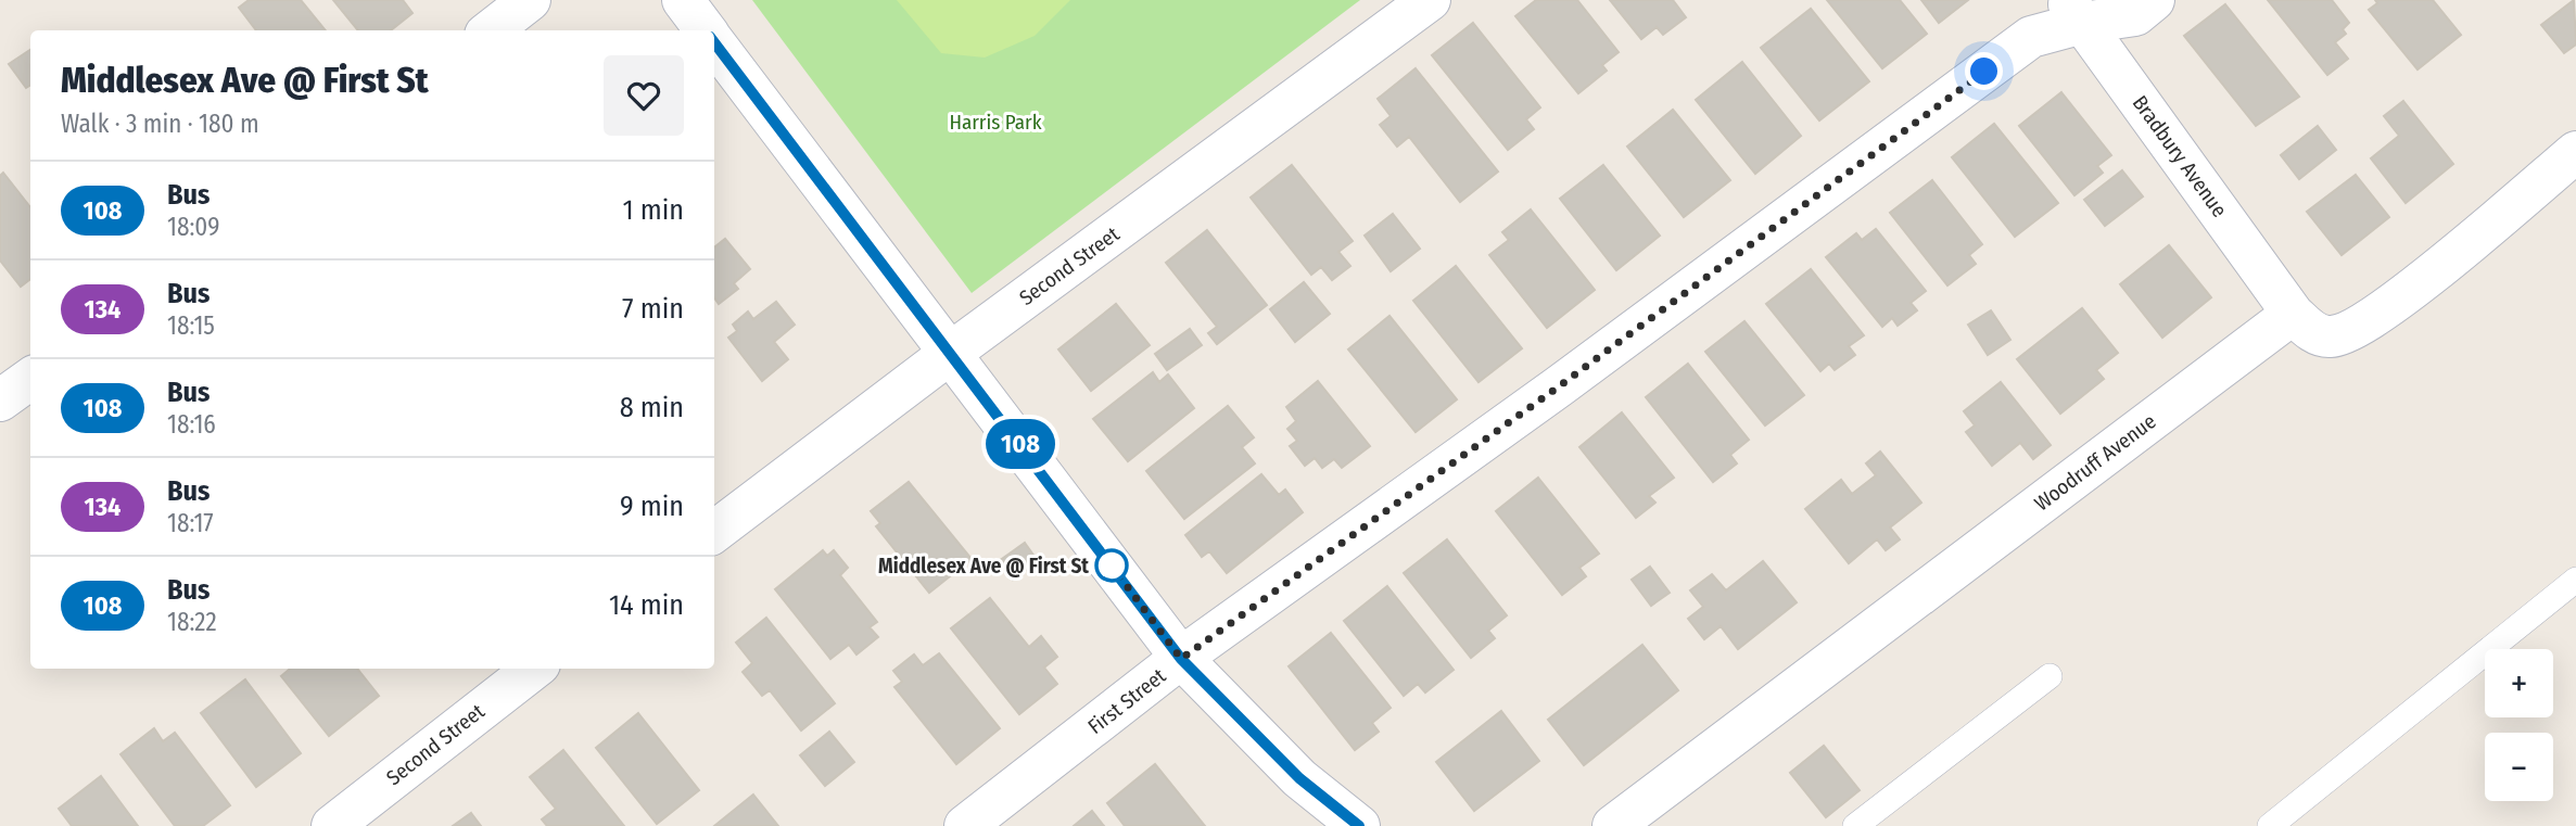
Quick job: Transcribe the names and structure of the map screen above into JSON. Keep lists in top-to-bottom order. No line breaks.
{"streets":{"street":["Bradbury Avenue","Second Street","Woodruff Avenue","First Street"]},"crossings":[["Bradbury Avenue","Woodruff Avenue"],["Bradbury Avenue","First Street"]],"parks":["Harris Park"],"places":["Middlesex Ave @ First St"],"lines":["bus line 108"],"page":{"on_map":"108","heading":["Middlesex Ave @ First St","Walk · 3 min · 180 m"],"list":[{"mark":"108","name":"Bus","note":"18:09","value":"1 min"},{"mark":"134","name":"Bus","note":"18:15","value":"7 min"},{"mark":"108","name":"Bus","note":"18:16","value":"8 min"},{"mark":"134","name":"Bus","note":"18:17","value":"9 min"},{"mark":"108","name":"Bus","note":"18:22","value":"14 min"}],"map_buttons":["+","−"]}}
